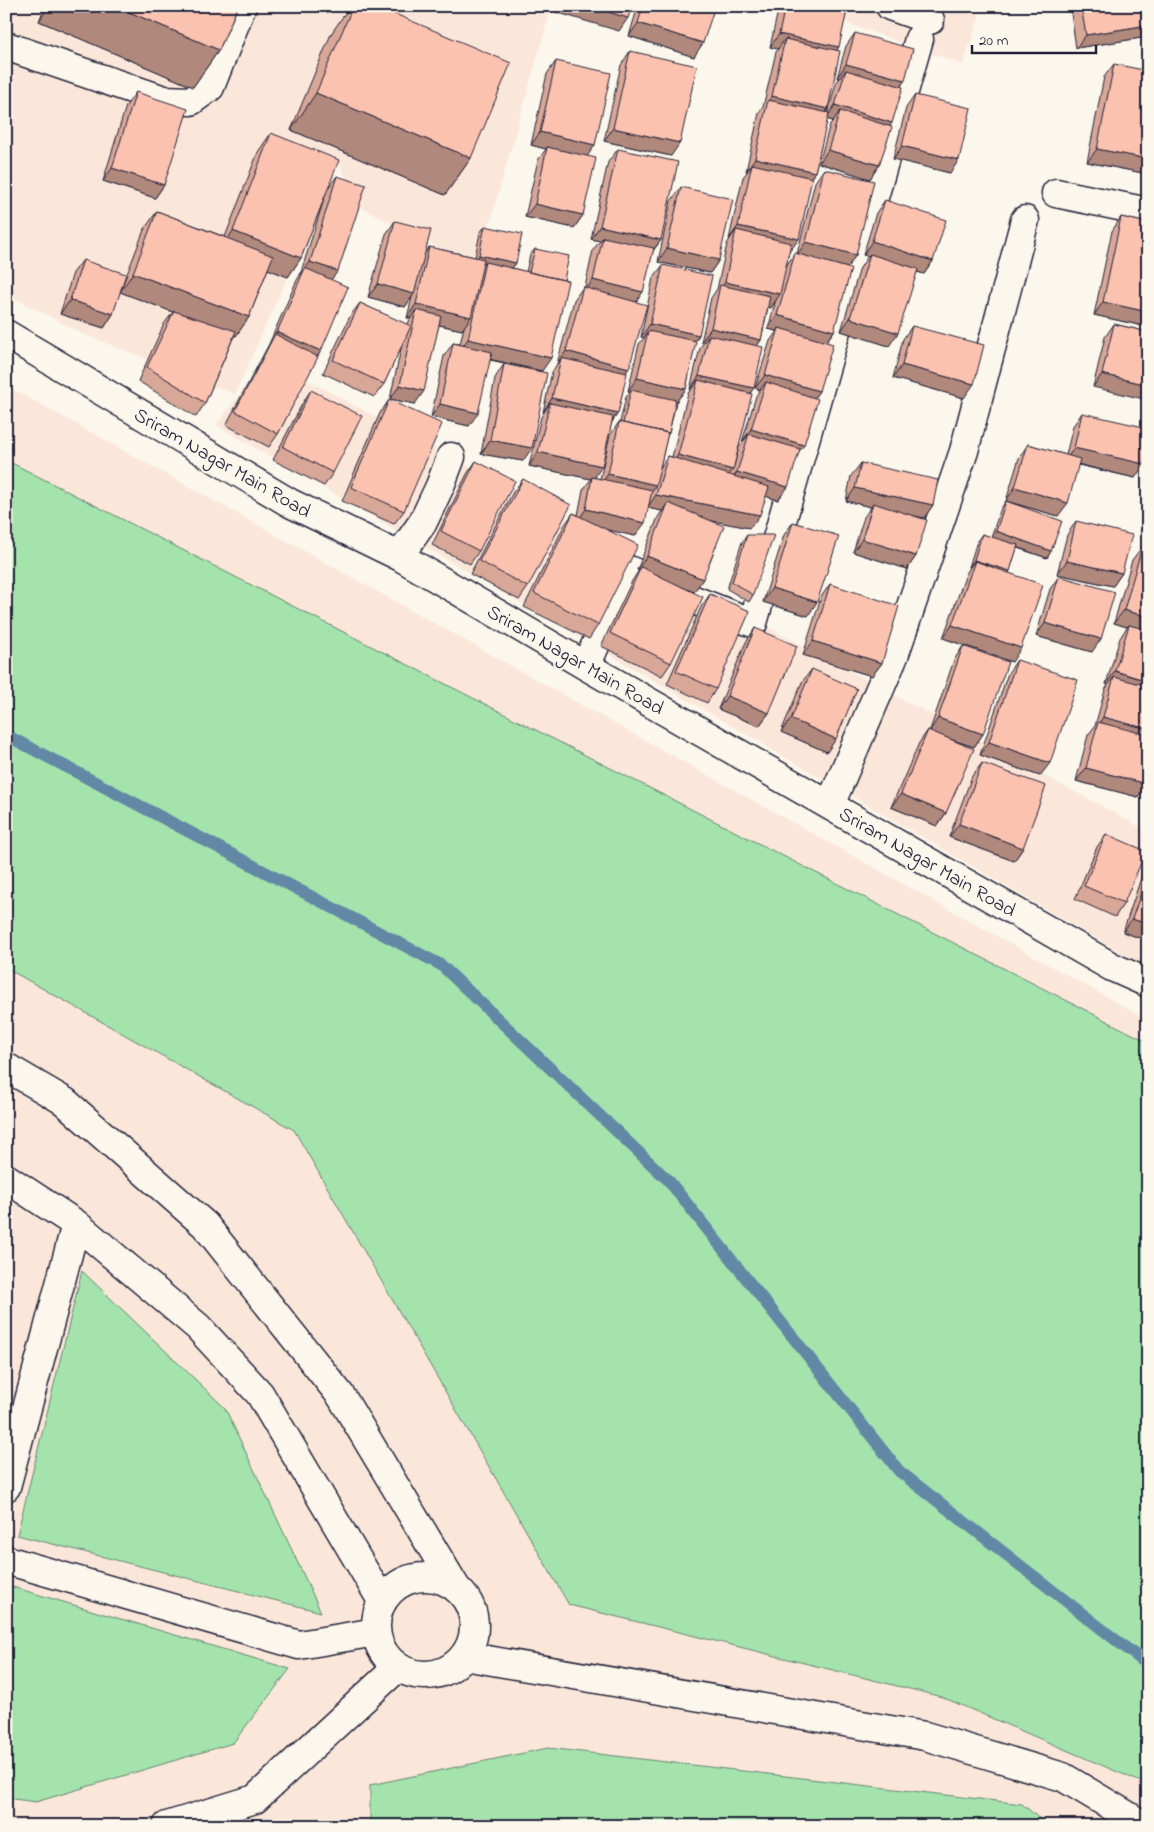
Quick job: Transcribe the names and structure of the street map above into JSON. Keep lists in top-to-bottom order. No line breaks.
{"streets":{"street":["Sriram Nagar Main Road"]},"scale_bar":"20 m"}
